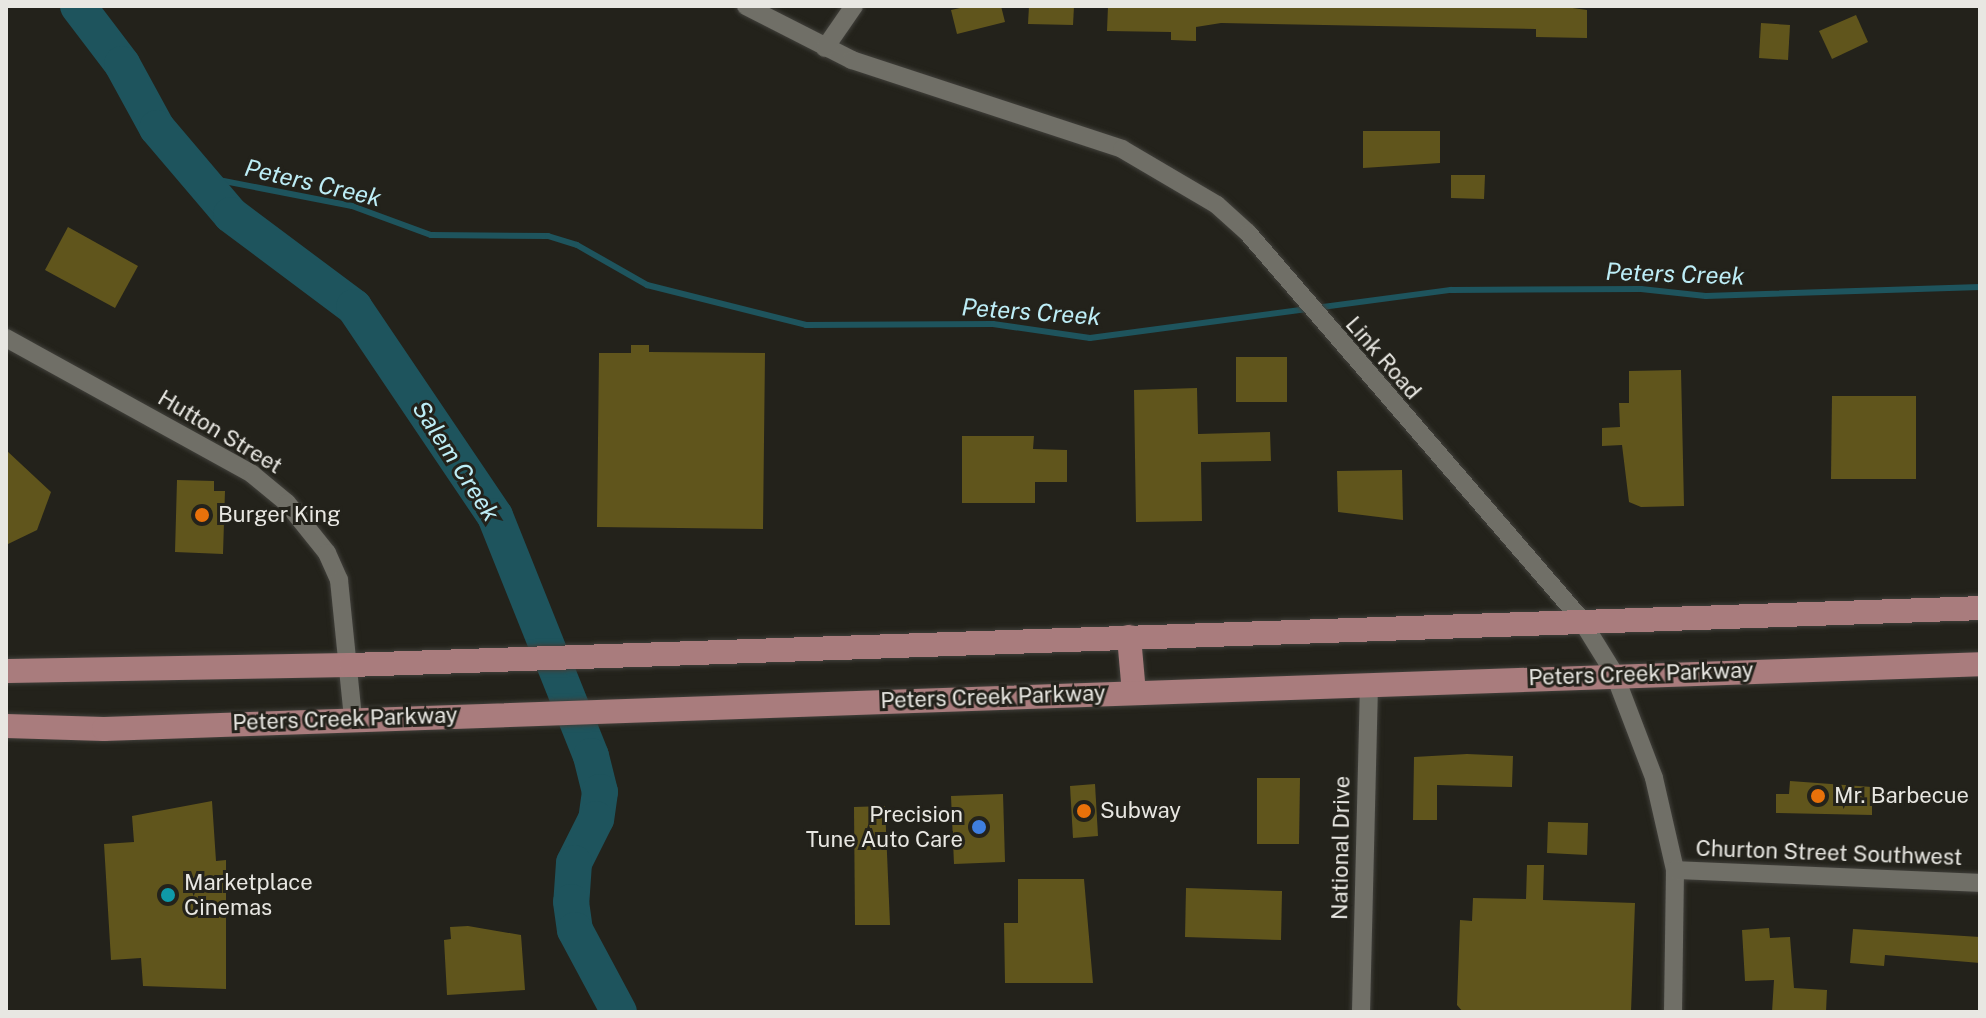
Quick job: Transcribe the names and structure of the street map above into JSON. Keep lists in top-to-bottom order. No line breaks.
{"streets":{"main road":["Peters Creek Parkway"],"street":["Link Road","Hutton Street","National Drive","Churton Street Southwest"]},"crossings":[["Link Road","Peters Creek Parkway"],["Link Road","Churton Street Southwest"],["Hutton Street","Peters Creek Parkway"],["Peters Creek Parkway","National Drive"]],"water":["Peters Creek","Salem Creek"],"places":["Burger King","Mr. Barbecue","Subway","Precision Tune Auto Care","Marketplace Cinemas"]}
